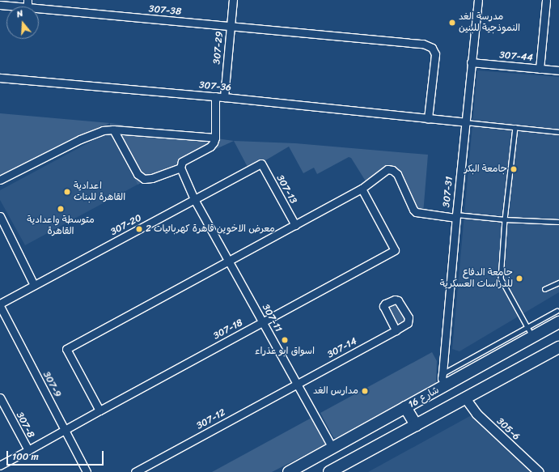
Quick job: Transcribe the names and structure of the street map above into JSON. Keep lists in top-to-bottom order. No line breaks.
{"streets":{"main road":["شارع 16"],"street":["307-38","307-29","307-44","307-36","307-13","307-31","307-20","307-11","307-18","307-14","307-9","307-12","307-8","305-6"]},"crossings":[["307-38","307-29"],["307-29","307-36"],["307-44","307-31"],["307-36","307-31"],["307-13","307-20"],["307-31","شارع 16"],["307-20","307-11"],["307-20","307-9"],["307-11","307-18"],["307-11","307-14"],["307-11","شارع 16"],["307-11","307-12"],["307-18","307-9"],["307-18","307-8"],["307-14","307-12"],["شارع 16","305-6"]],"places":["مدرسة الغد النموذجية للبنين","جامعة البكر","اعدادية القاهرة للبنات","متوسطة واعدادية القاهرة","معرض الاخوين قاهرة كهربائيات 2","جامعة الدفاع للدراسات العسكرية","اسواق ابو عذراء","مدارس الغد"],"scale_bar":"100 m","north":"top"}
